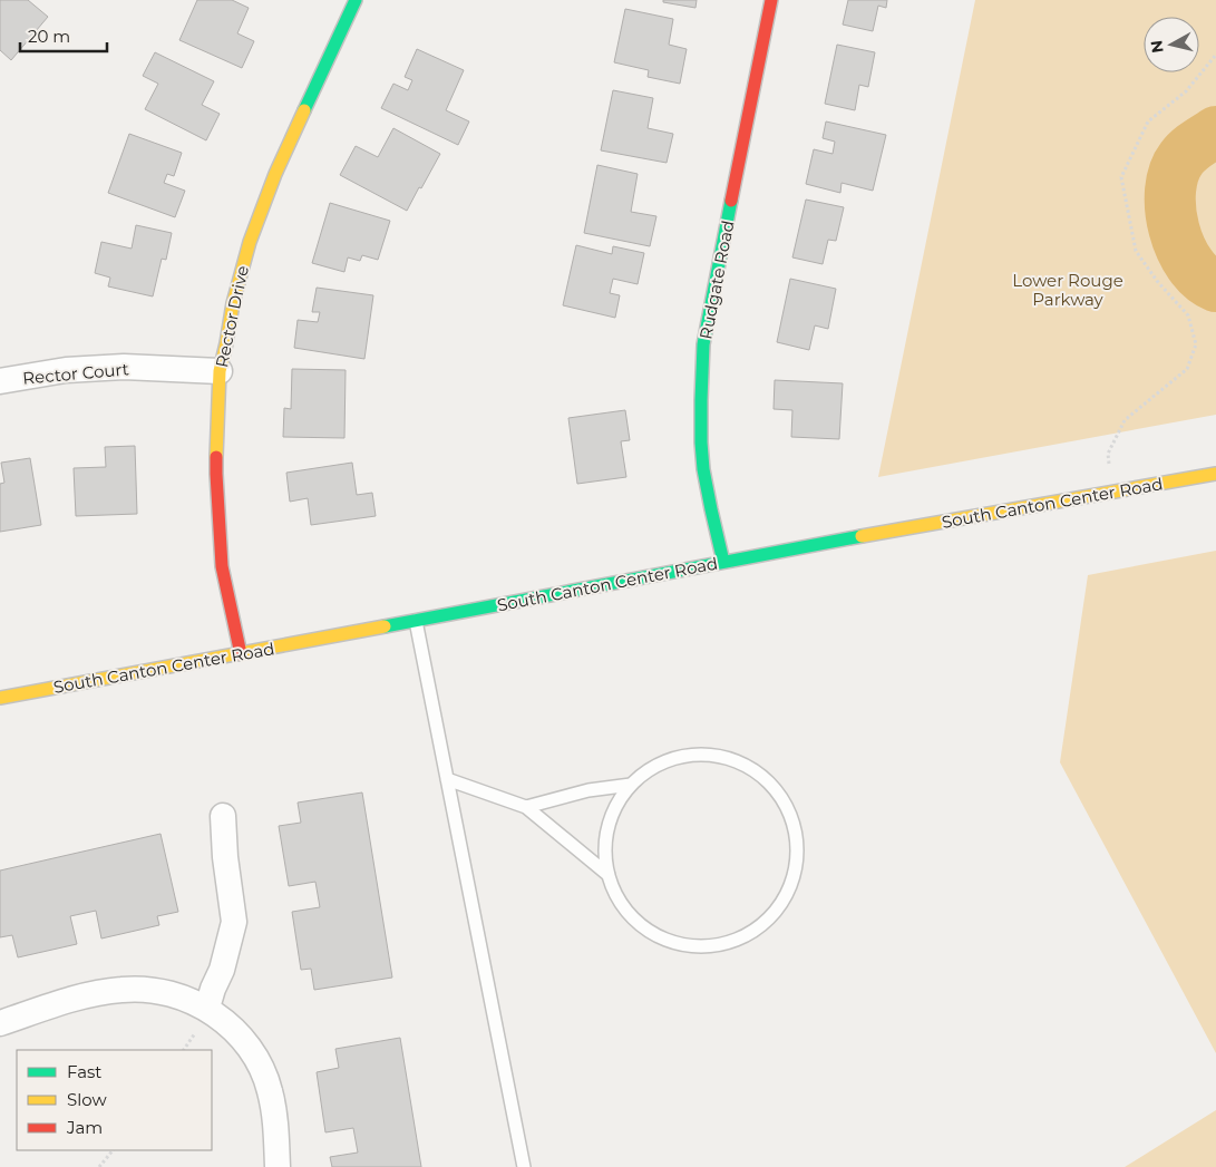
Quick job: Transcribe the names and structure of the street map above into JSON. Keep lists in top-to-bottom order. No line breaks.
{"streets":{"street":["Rudgate Road","Rector Drive","Rector Court","South Canton Center Road"]},"crossings":[["Rudgate Road","South Canton Center Road"],["Rector Drive","Rector Court"],["Rector Drive","South Canton Center Road"]],"parks":["Lower Rouge Parkway"],"legend":["Fast","Slow","Jam"],"scale_bar":"20 m","north":"left"}
